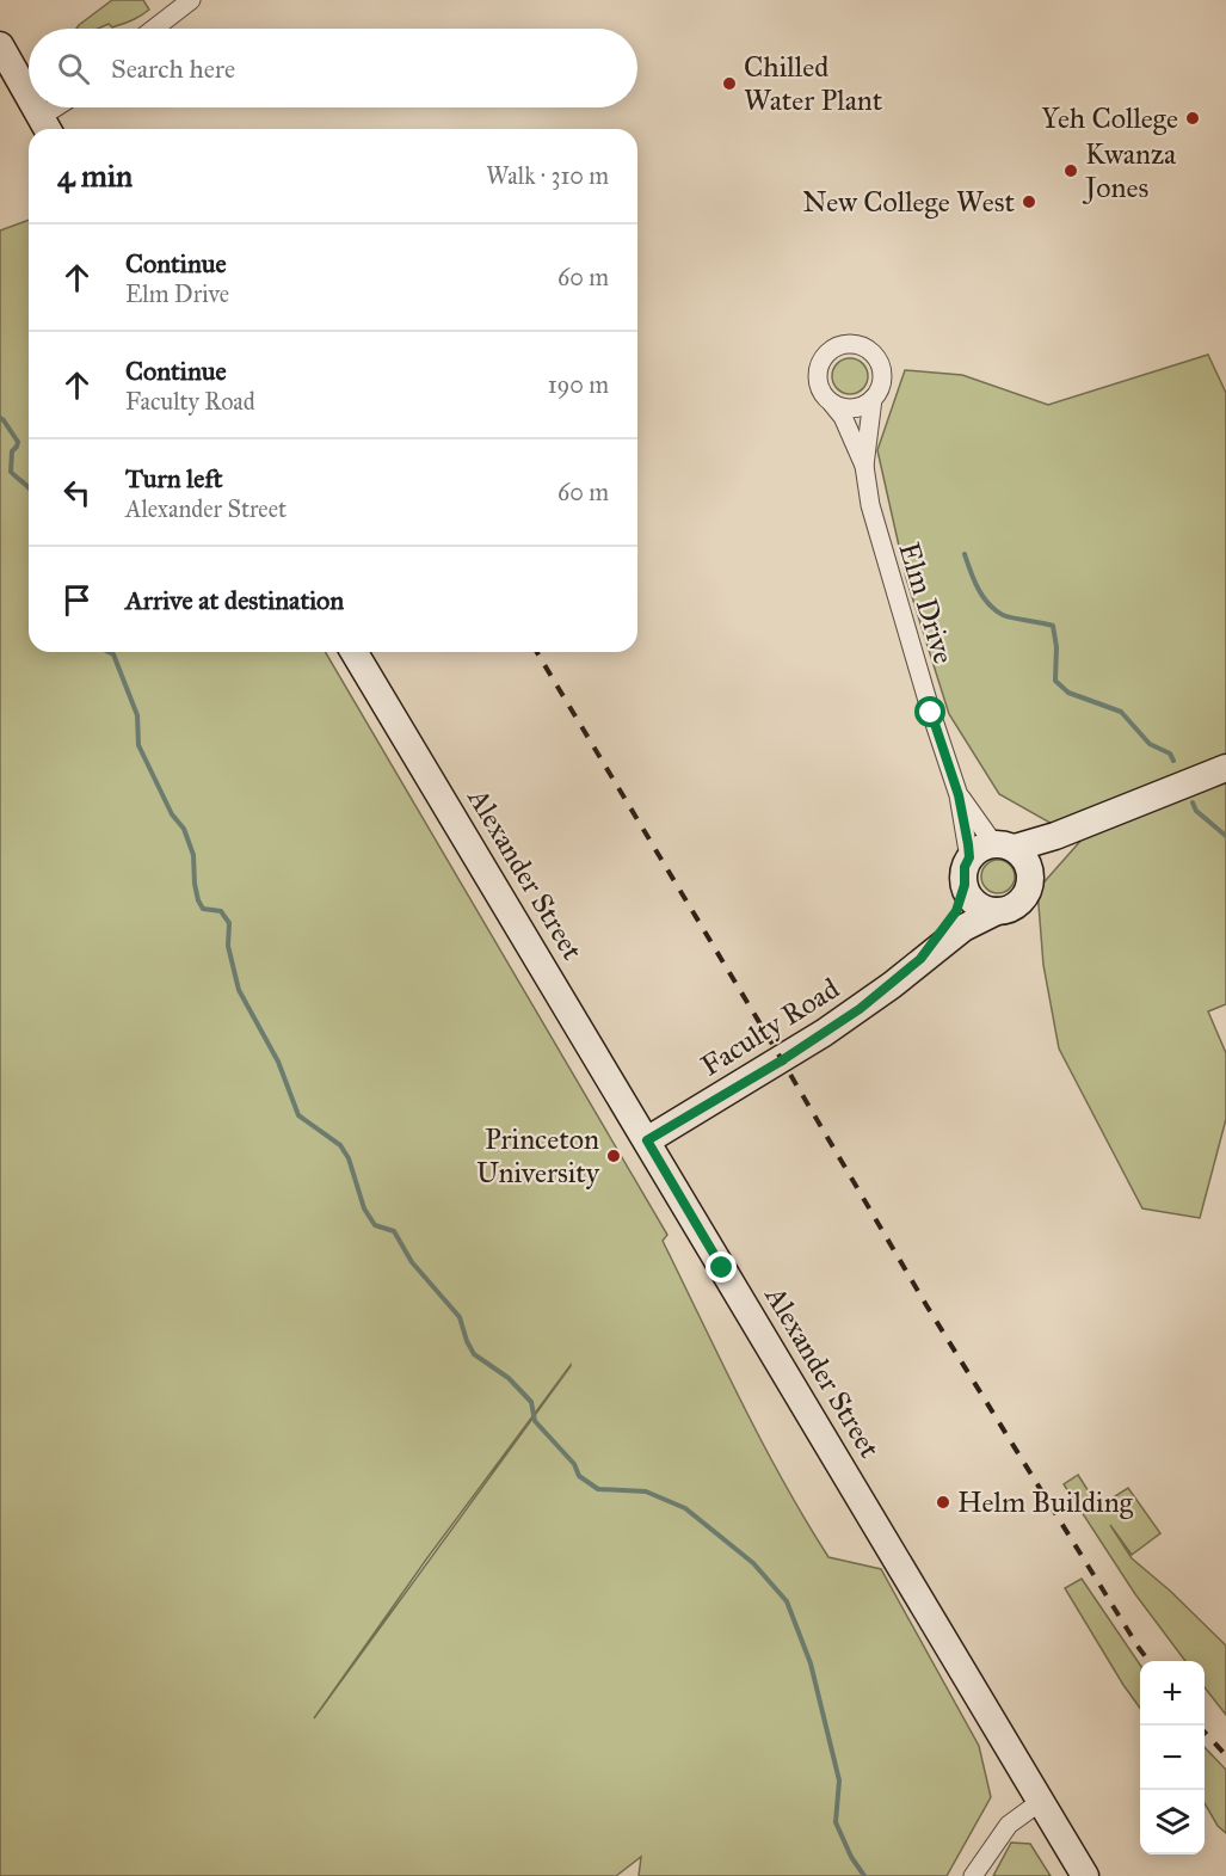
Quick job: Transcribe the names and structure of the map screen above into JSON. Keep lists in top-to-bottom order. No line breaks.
{"streets":{"main road":["Alexander Street","Faculty Road"],"street":["Elm Drive"]},"crossings":[["Elm Drive","Faculty Road"],["Alexander Street","Faculty Road"]],"places":["Chilled Water Plant","Yeh College","Kwanza Jones","New College West","Princeton University","Helm Building"],"page":{"search":"Search here","heading":["4 min","Walk · 310 m"],"list":[["Continue","Elm Drive","60 m"],["Continue","Faculty Road","190 m"],["Turn left","Alexander Street","60 m"],"Arrive at destination"],"map_buttons":["+","−"]}}
